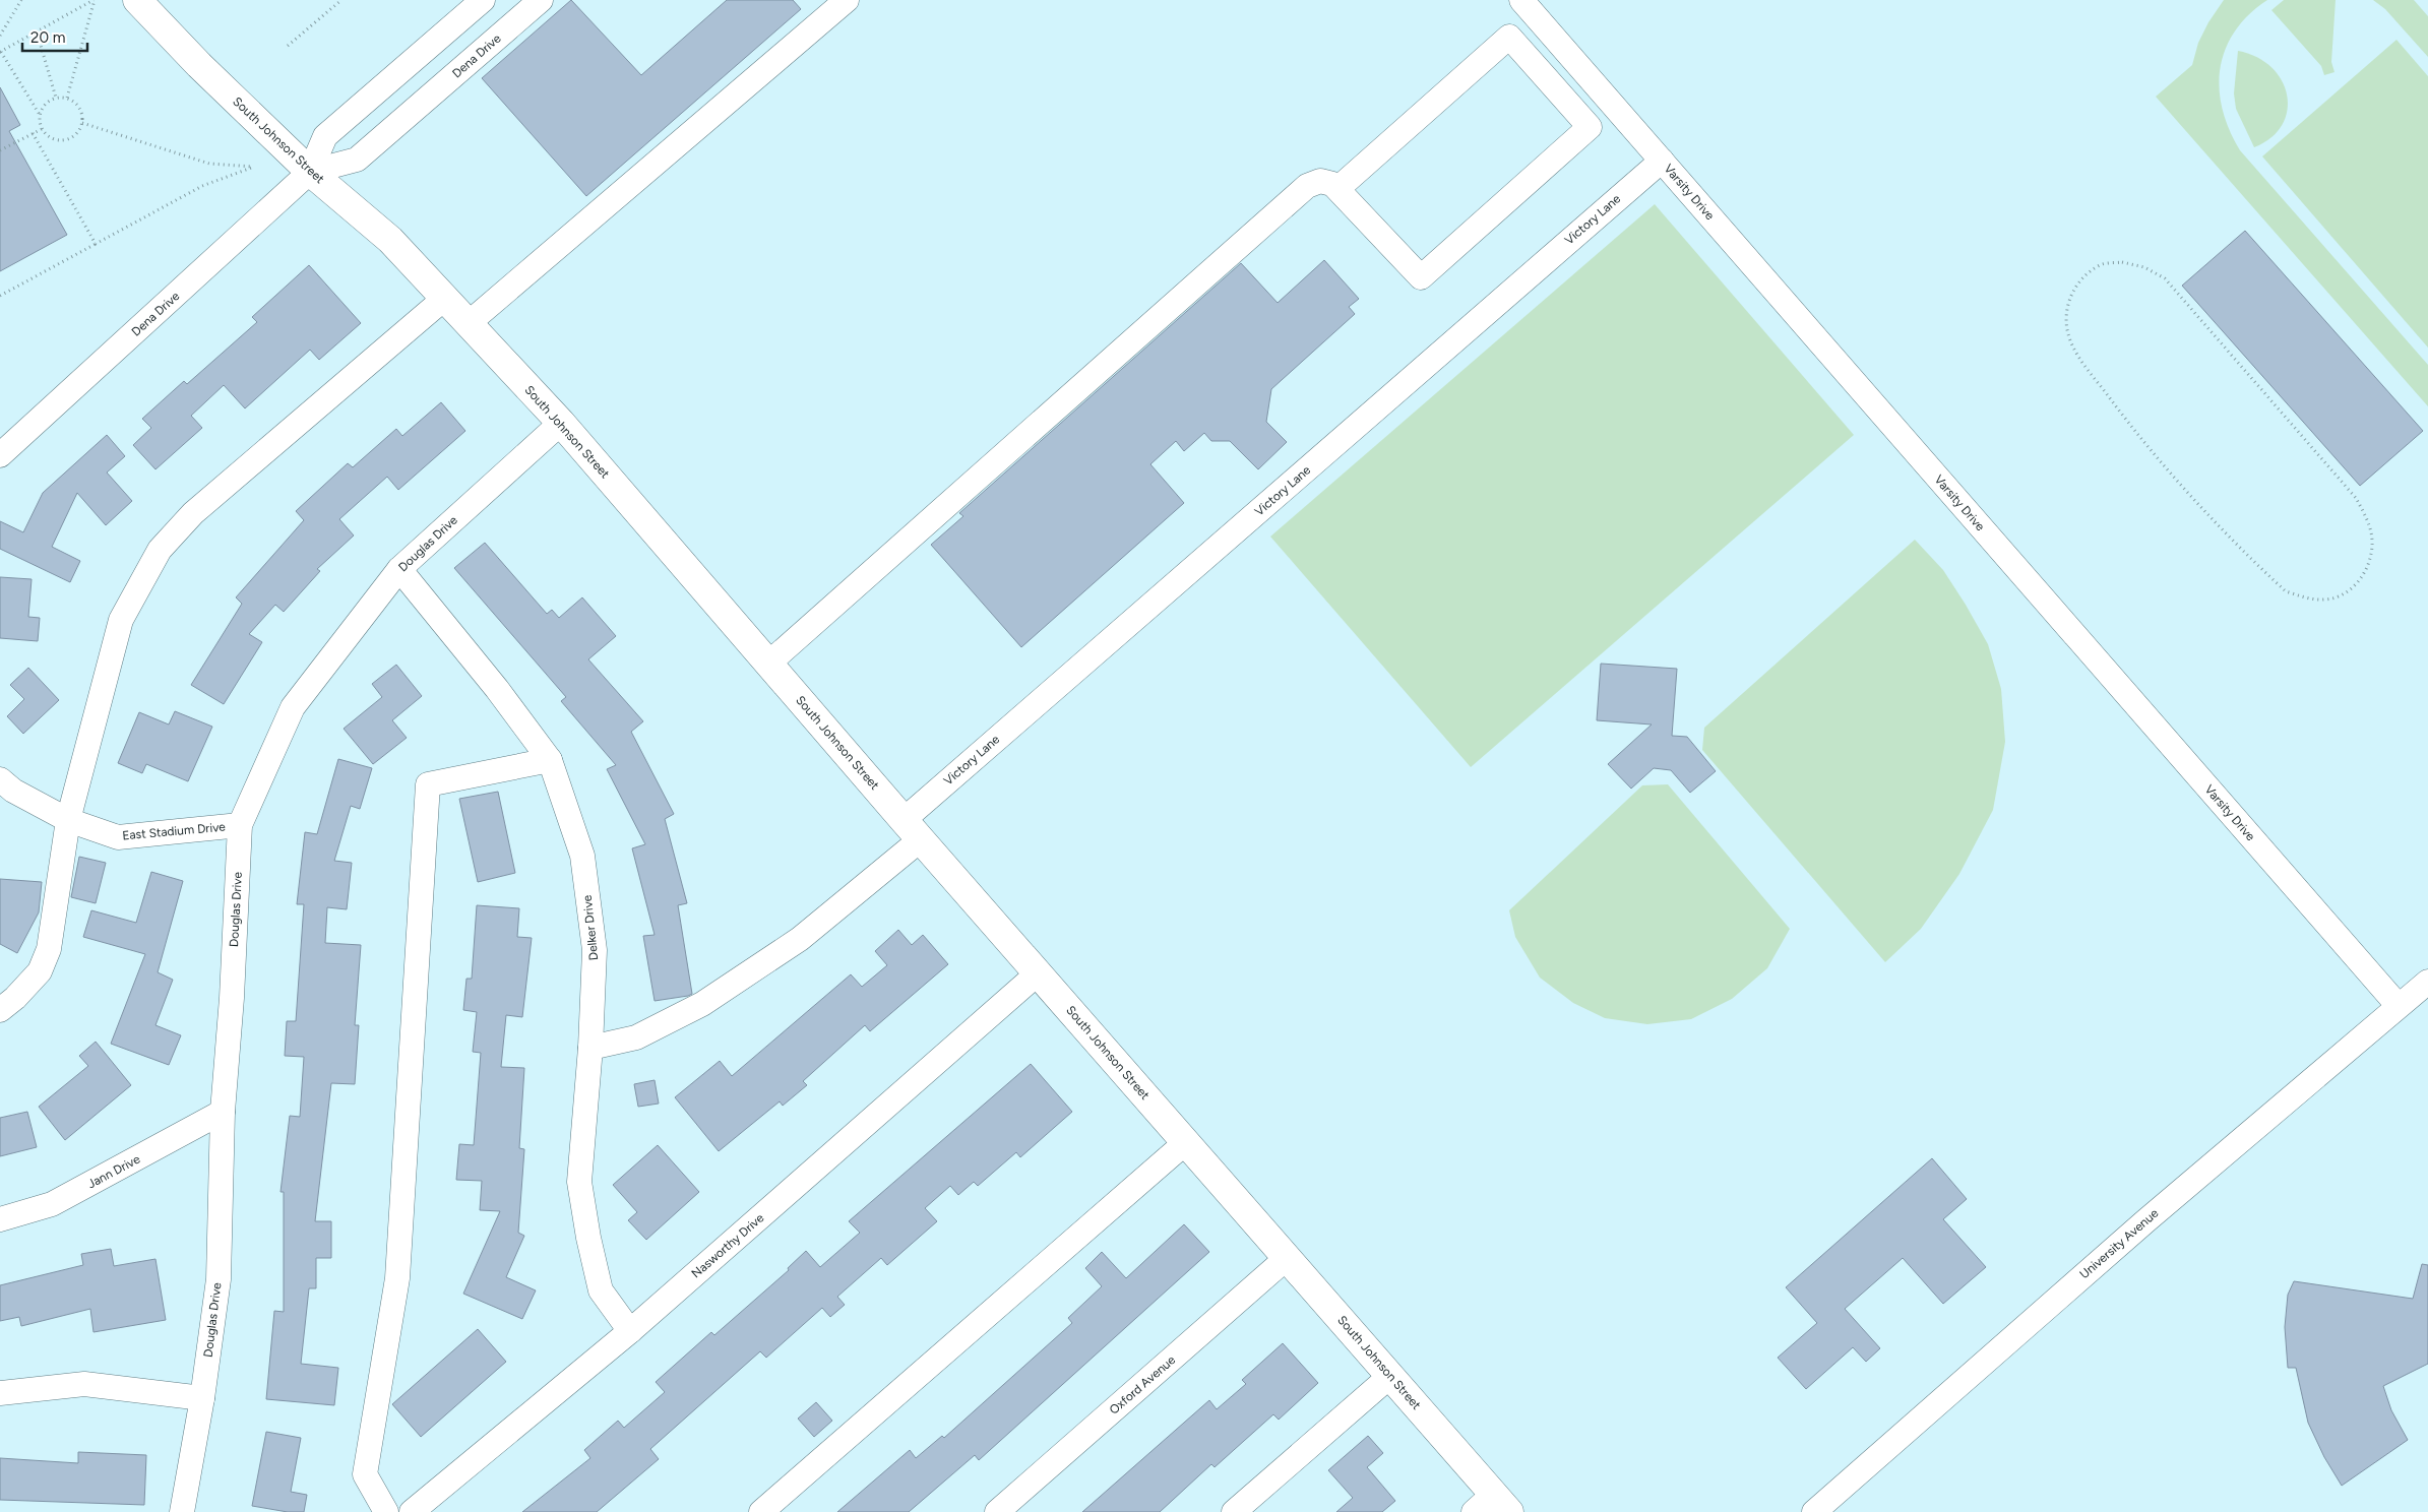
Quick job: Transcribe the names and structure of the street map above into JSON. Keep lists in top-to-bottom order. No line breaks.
{"streets":{"main road":["South Johnson Street"],"street":["Dena Drive","Varsity Drive","Victory Lane","Douglas Drive","East Stadium Drive","Delker Drive","Jann Drive","University Avenue","Nasworthy Drive","Oxford Avenue"]},"crossings":[["Dena Drive","South Johnson Street"],["South Johnson Street","Victory Lane"],["South Johnson Street","Douglas Drive"],["South Johnson Street","Nasworthy Drive"],["South Johnson Street","Oxford Avenue"],["Varsity Drive","Victory Lane"],["Varsity Drive","University Avenue"],["Victory Lane","Delker Drive"],["Douglas Drive","East Stadium Drive"],["Douglas Drive","Delker Drive"],["Douglas Drive","Jann Drive"],["Delker Drive","Nasworthy Drive"]],"scale_bar":"20 m"}
